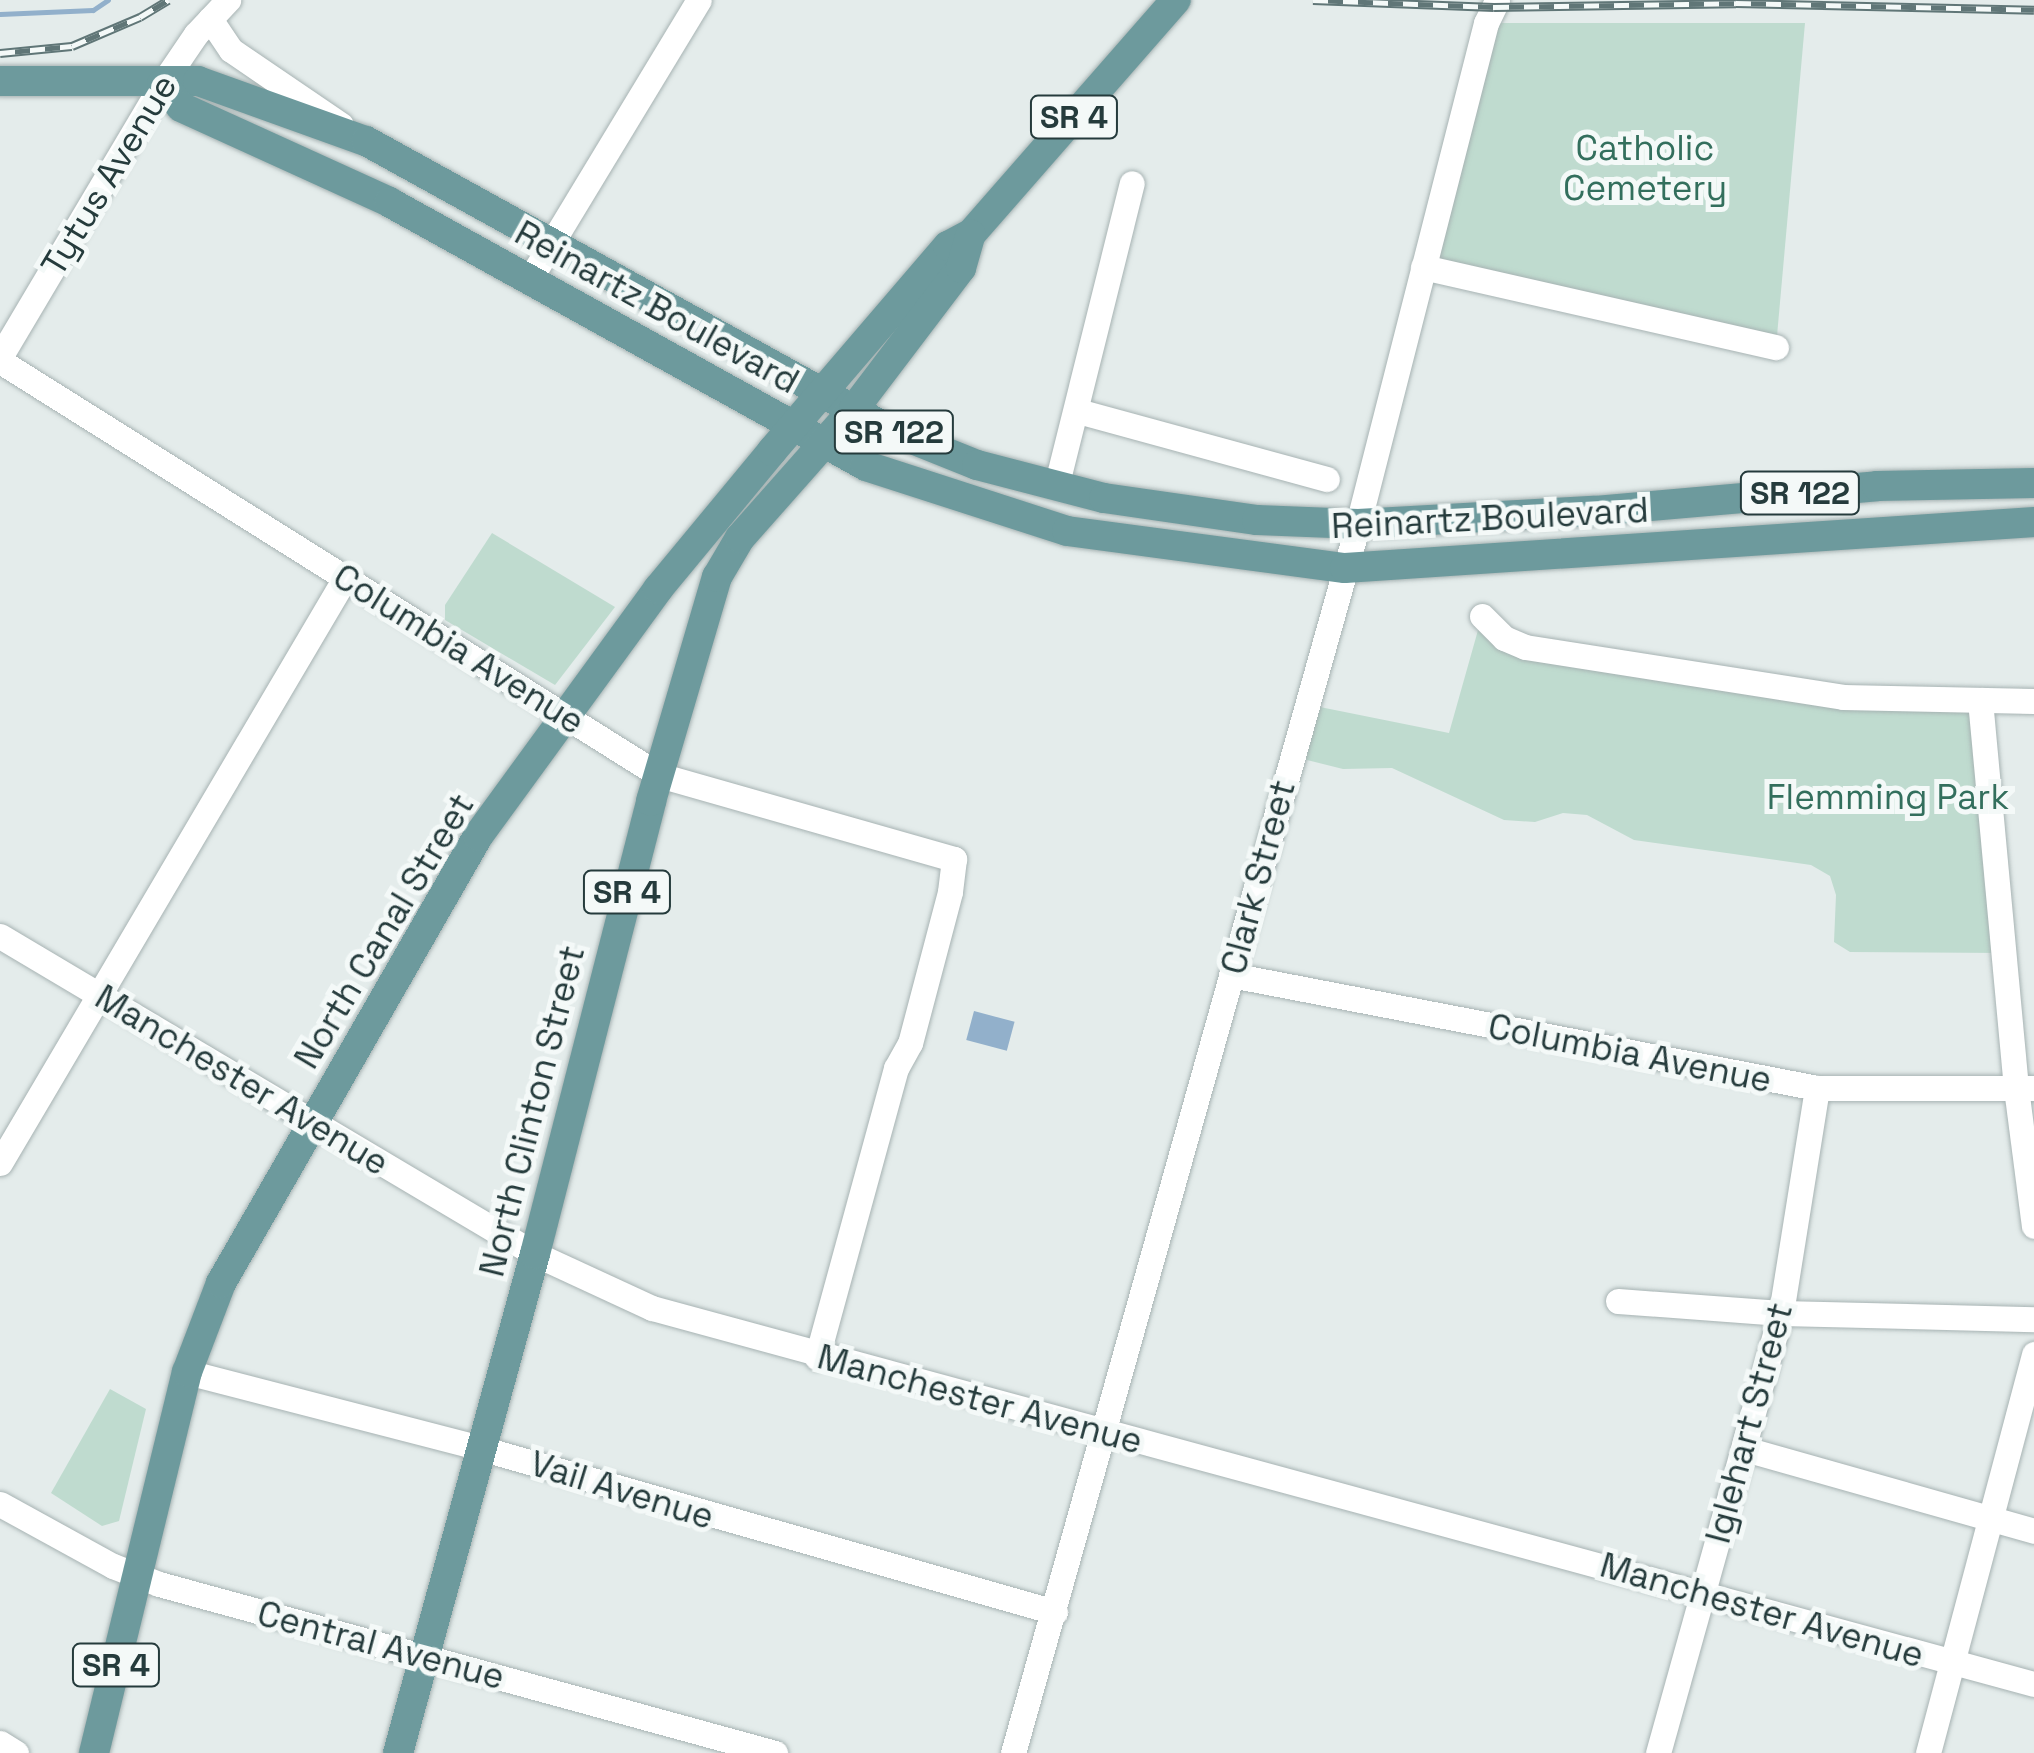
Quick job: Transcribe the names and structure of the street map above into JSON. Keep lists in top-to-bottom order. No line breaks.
{"streets":{"main road":["SR 4","Reinartz Boulevard","SR 122","North Canal Street","North Clinton Street"],"street":["Tytus Avenue","Columbia Avenue","Clark Street","Manchester Avenue","Iglehart Street","Vail Avenue","Central Avenue"]},"crossings":[["SR 4","Reinartz Boulevard"],["SR 4","North Canal Street"],["SR 4","North Clinton Street"],["SR 4","Central Avenue"],["Tytus Avenue","Reinartz Boulevard"],["Tytus Avenue","Columbia Avenue"],["Reinartz Boulevard","Clark Street"],["Reinartz Boulevard","North Canal Street"],["Reinartz Boulevard","North Clinton Street"],["Columbia Avenue","Clark Street"],["Columbia Avenue","North Canal Street"],["Columbia Avenue","Manchester Avenue"],["Columbia Avenue","North Clinton Street"],["Columbia Avenue","Iglehart Street"],["Clark Street","Manchester Avenue"],["Clark Street","Vail Avenue"],["North Canal Street","Manchester Avenue"],["North Canal Street","Vail Avenue"],["North Canal Street","Central Avenue"],["Manchester Avenue","North Clinton Street"],["Manchester Avenue","Iglehart Street"],["North Clinton Street","Vail Avenue"],["North Clinton Street","Central Avenue"]],"parks":["Catholic Cemetery","Flemming Park"]}
